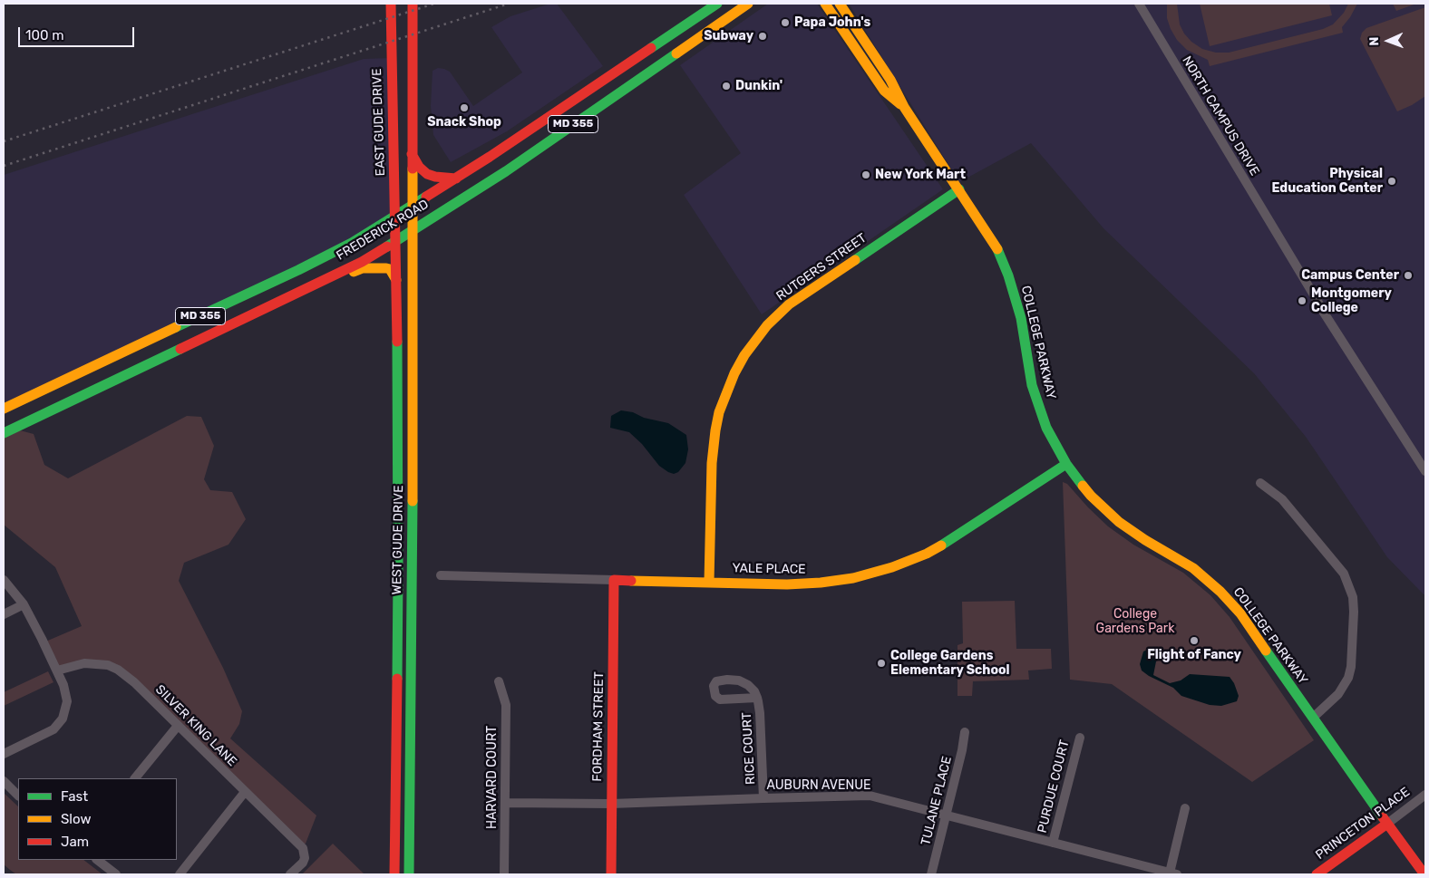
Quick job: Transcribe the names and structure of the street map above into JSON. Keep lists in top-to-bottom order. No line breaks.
{"streets":{"main road":["EAST GUDE DRIVE","MD 355","FREDERICK ROAD","RUTGERS STREET","COLLEGE PARKWAY","WEST GUDE DRIVE","YALE PLACE","FORDHAM STREET","PRINCETON PLACE"],"street":["NORTH CAMPUS DRIVE","SILVER KING LANE","RICE COURT","HARVARD COURT","AUBURN AVENUE","PURDUE COURT","TULANE PLACE"]},"crossings":[["EAST GUDE DRIVE","FREDERICK ROAD"],["EAST GUDE DRIVE","WEST GUDE DRIVE"],["FREDERICK ROAD","WEST GUDE DRIVE"],["RUTGERS STREET","COLLEGE PARKWAY"],["RUTGERS STREET","YALE PLACE"],["COLLEGE PARKWAY","YALE PLACE"],["COLLEGE PARKWAY","PRINCETON PLACE"],["YALE PLACE","FORDHAM STREET"],["FORDHAM STREET","AUBURN AVENUE"],["RICE COURT","AUBURN AVENUE"],["HARVARD COURT","AUBURN AVENUE"],["AUBURN AVENUE","PURDUE COURT"],["AUBURN AVENUE","TULANE PLACE"]],"parks":["College Gardens Park"],"places":["Papa John's","Subway","Dunkin'","Snack Shop","New York Mart","Physical Education Center","Campus Center","Montgomery College","Flight of Fancy","College Gardens Elementary School"],"legend":["Fast","Slow","Jam"],"scale_bar":"100 m","north":"left"}
